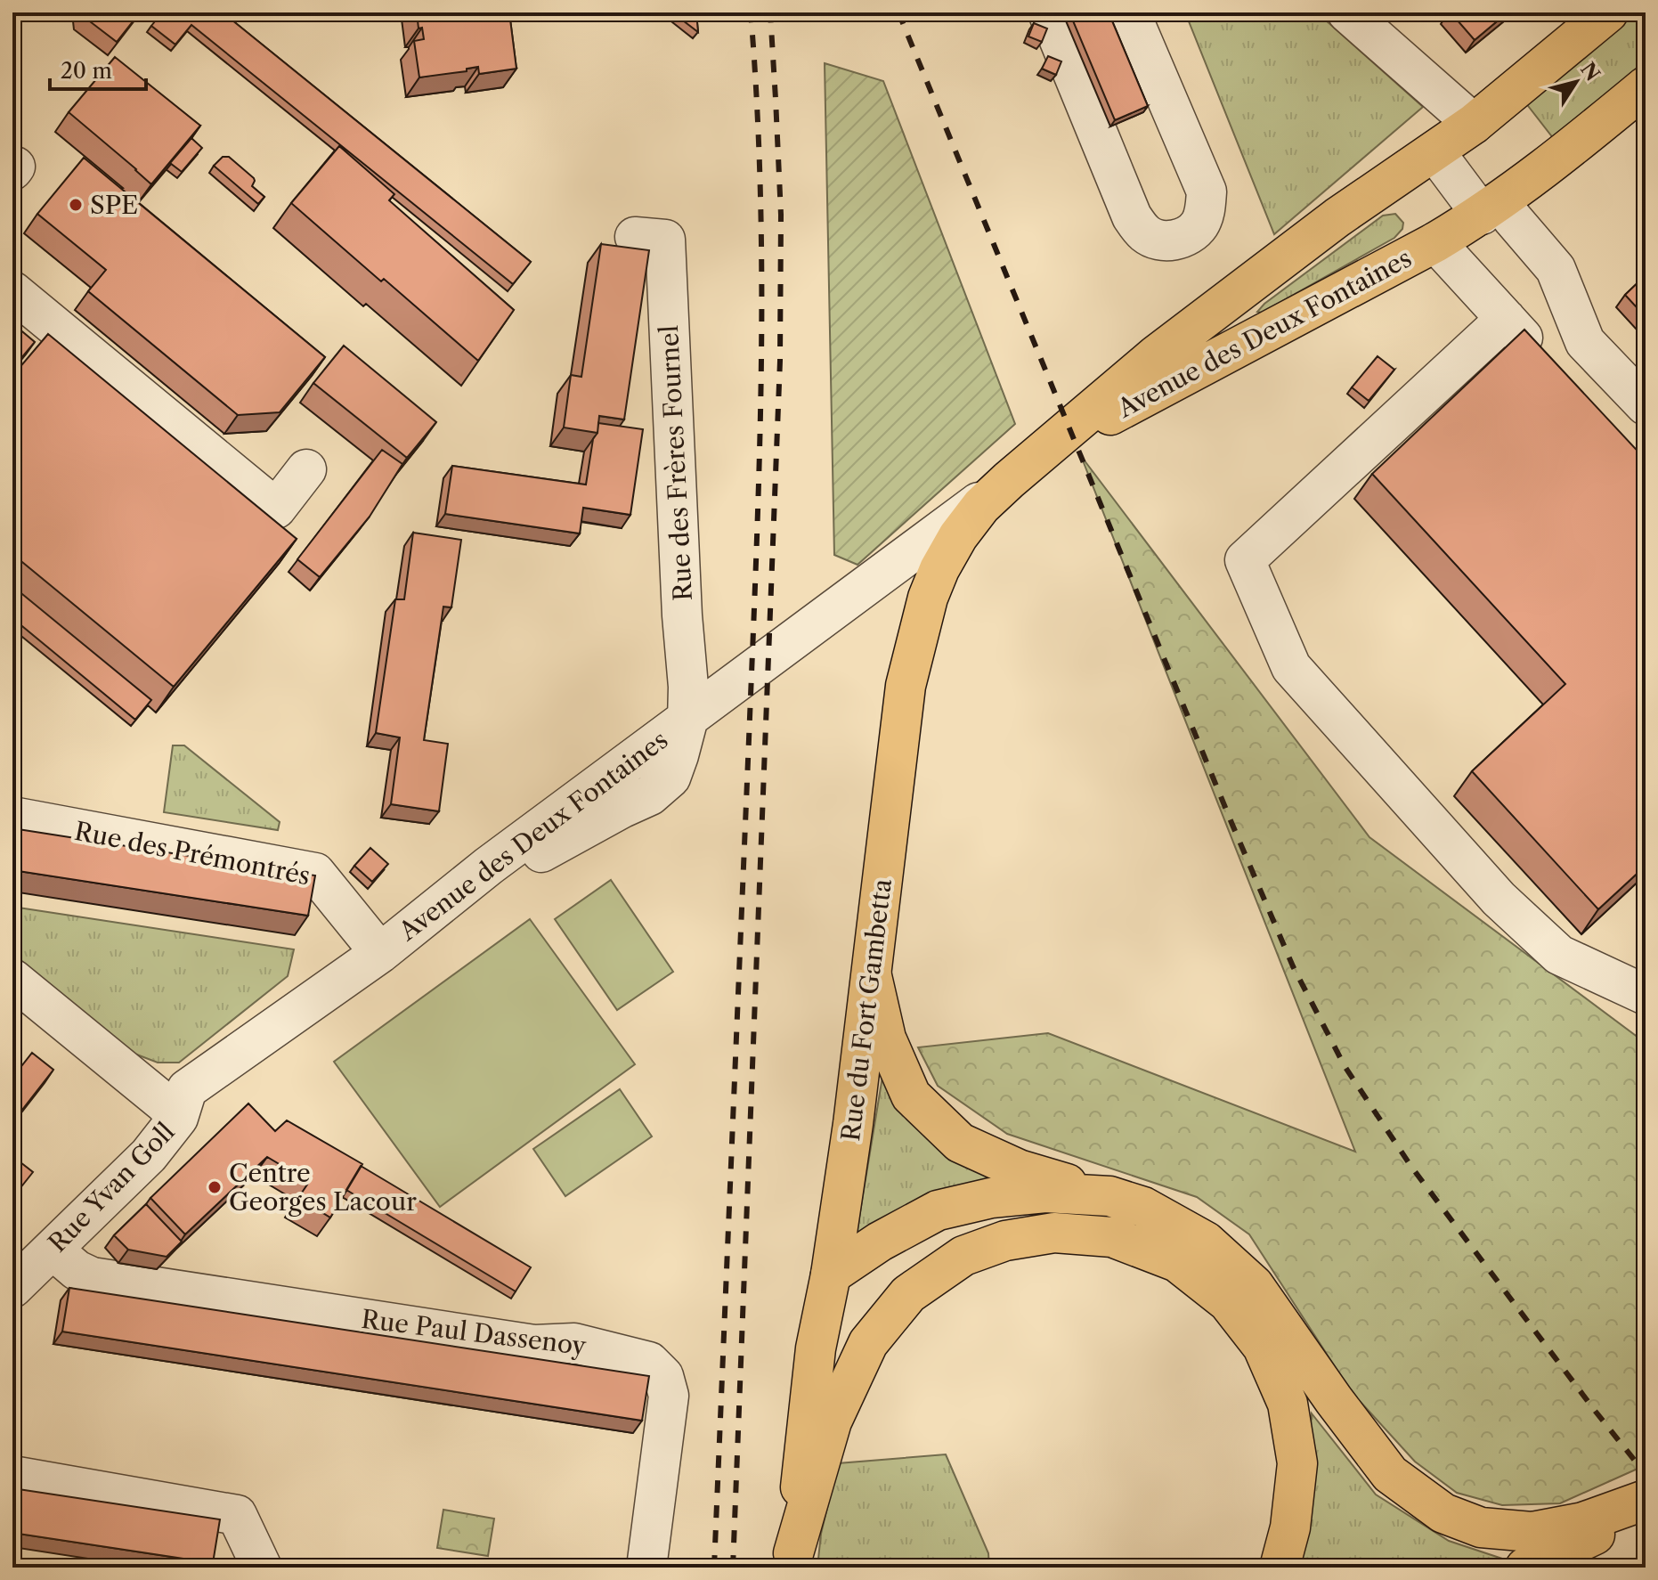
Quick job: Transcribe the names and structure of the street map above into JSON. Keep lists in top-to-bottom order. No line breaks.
{"streets":{"main road":["Avenue des Deux Fontaines","Rue du Fort Gambetta"],"street":["Rue des Frères Fournel","Rue des Prémontrés","Rue Yvan Goll","Rue Paul Dassenoy"]},"crossings":[["Avenue des Deux Fontaines","Rue des Frères Fournel"],["Avenue des Deux Fontaines","Rue des Prémontrés"],["Avenue des Deux Fontaines","Rue du Fort Gambetta"],["Avenue des Deux Fontaines","Rue Yvan Goll"],["Rue Yvan Goll","Rue Paul Dassenoy"]],"places":["SPE","Centre Georges Lacour"],"scale_bar":"20 m","north":"top right"}
